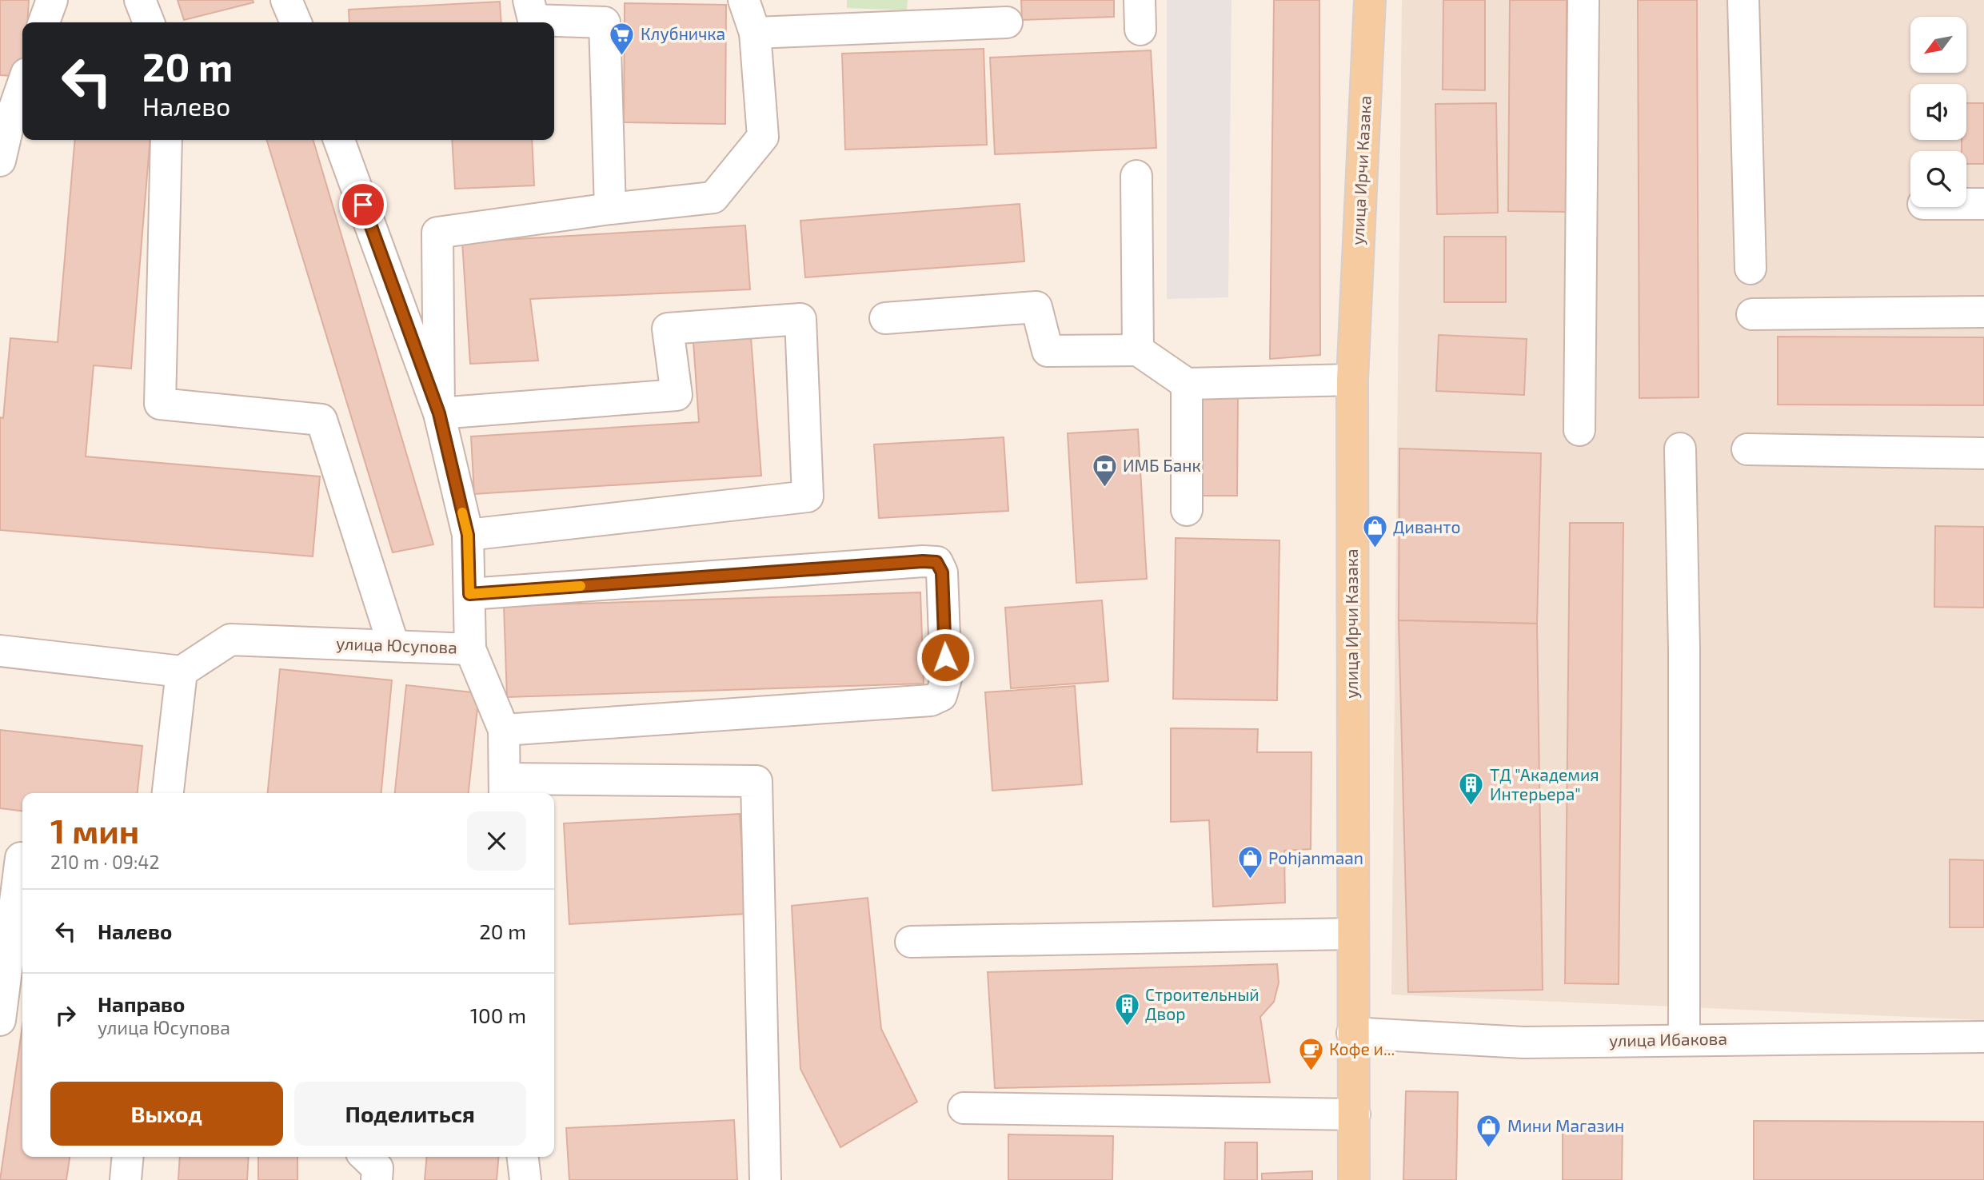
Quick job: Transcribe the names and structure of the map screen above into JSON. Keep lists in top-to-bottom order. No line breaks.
{"streets":{"main road":["улица Ирчи Казака"],"street":["улица Юсупова","улица Ибакова"]},"crossings":[["улица Ирчи Казака","улица Ибакова"]],"places":{"supermarket":["Клубничка"],"bank":["ИМБ Банк"],"shop":["Диванто","Pohjanmaan","Мини Магазин"],"building":["ТД \"Академия Интерьера\"","Строительный Двор"],"cafe":["Кофе и..."]},"north":"bottom left","page":{"turn":["20 m","Налево"],"heading":["1 мин","210 m · 09:42"],"list":[{"name":"Налево","value":"20 m"},{"name":"Направо","note":"улица Юсупова","value":"100 m"}],"buttons":["Выход","Поделиться"]}}
